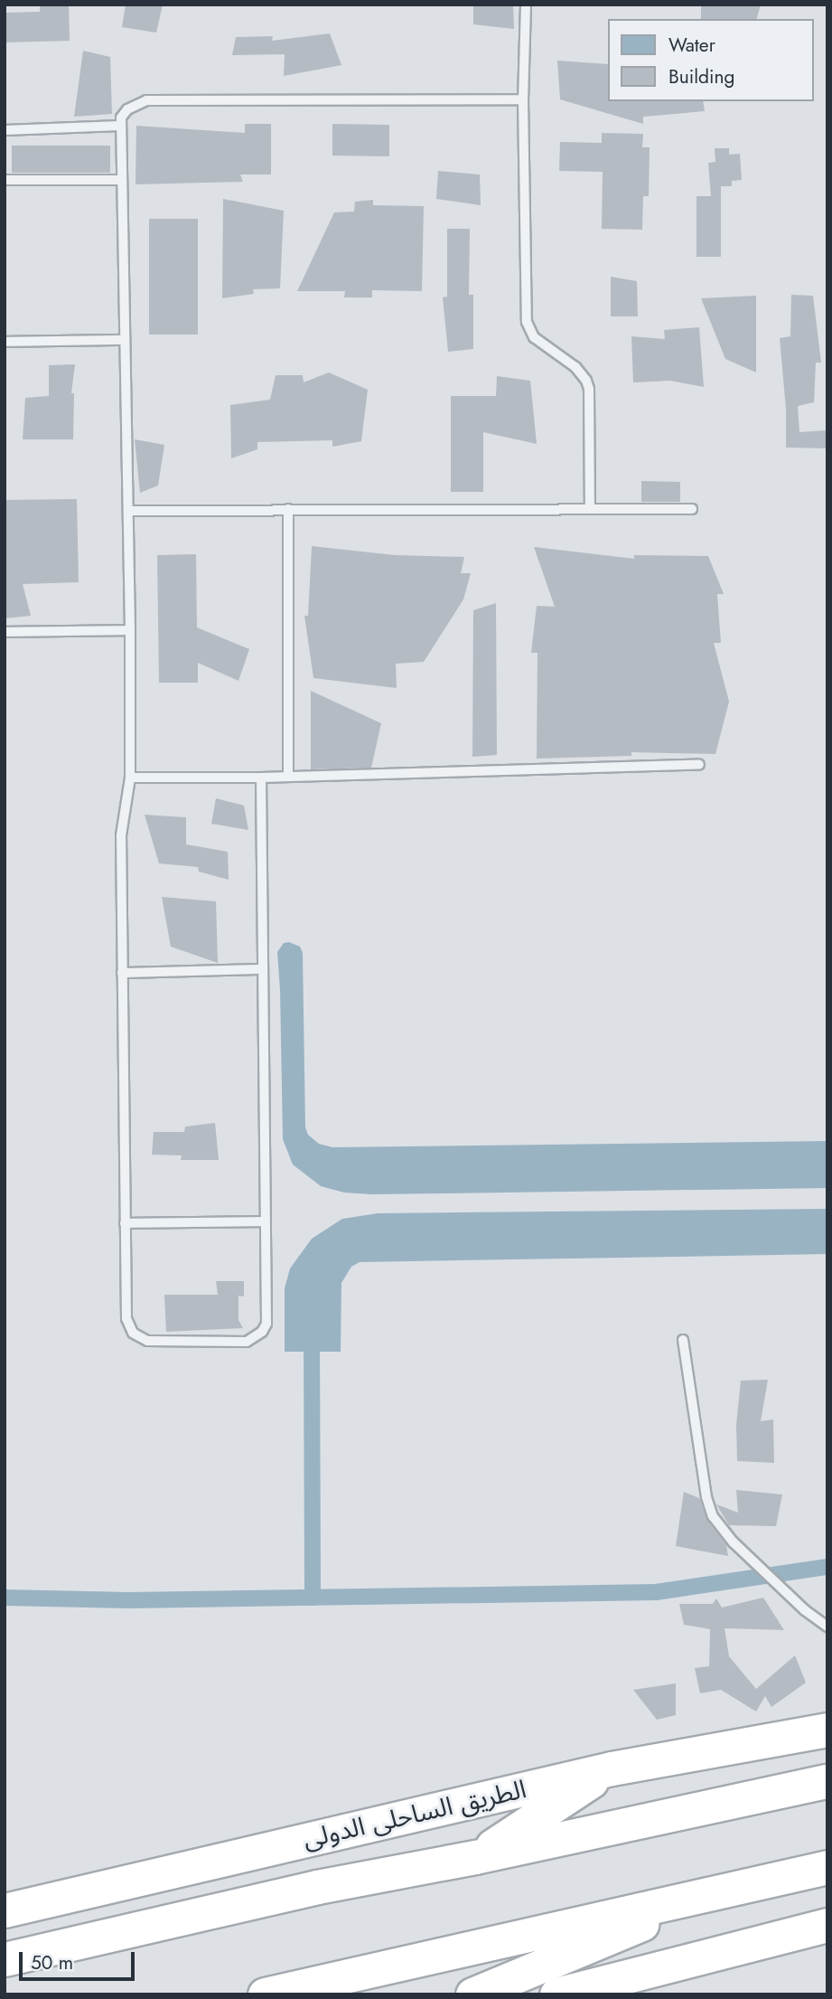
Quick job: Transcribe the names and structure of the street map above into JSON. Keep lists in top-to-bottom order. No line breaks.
{"streets":{"highway":["الطريق الساحلى الدولى"]},"legend":["Water","Building"],"scale_bar":"50 m"}
